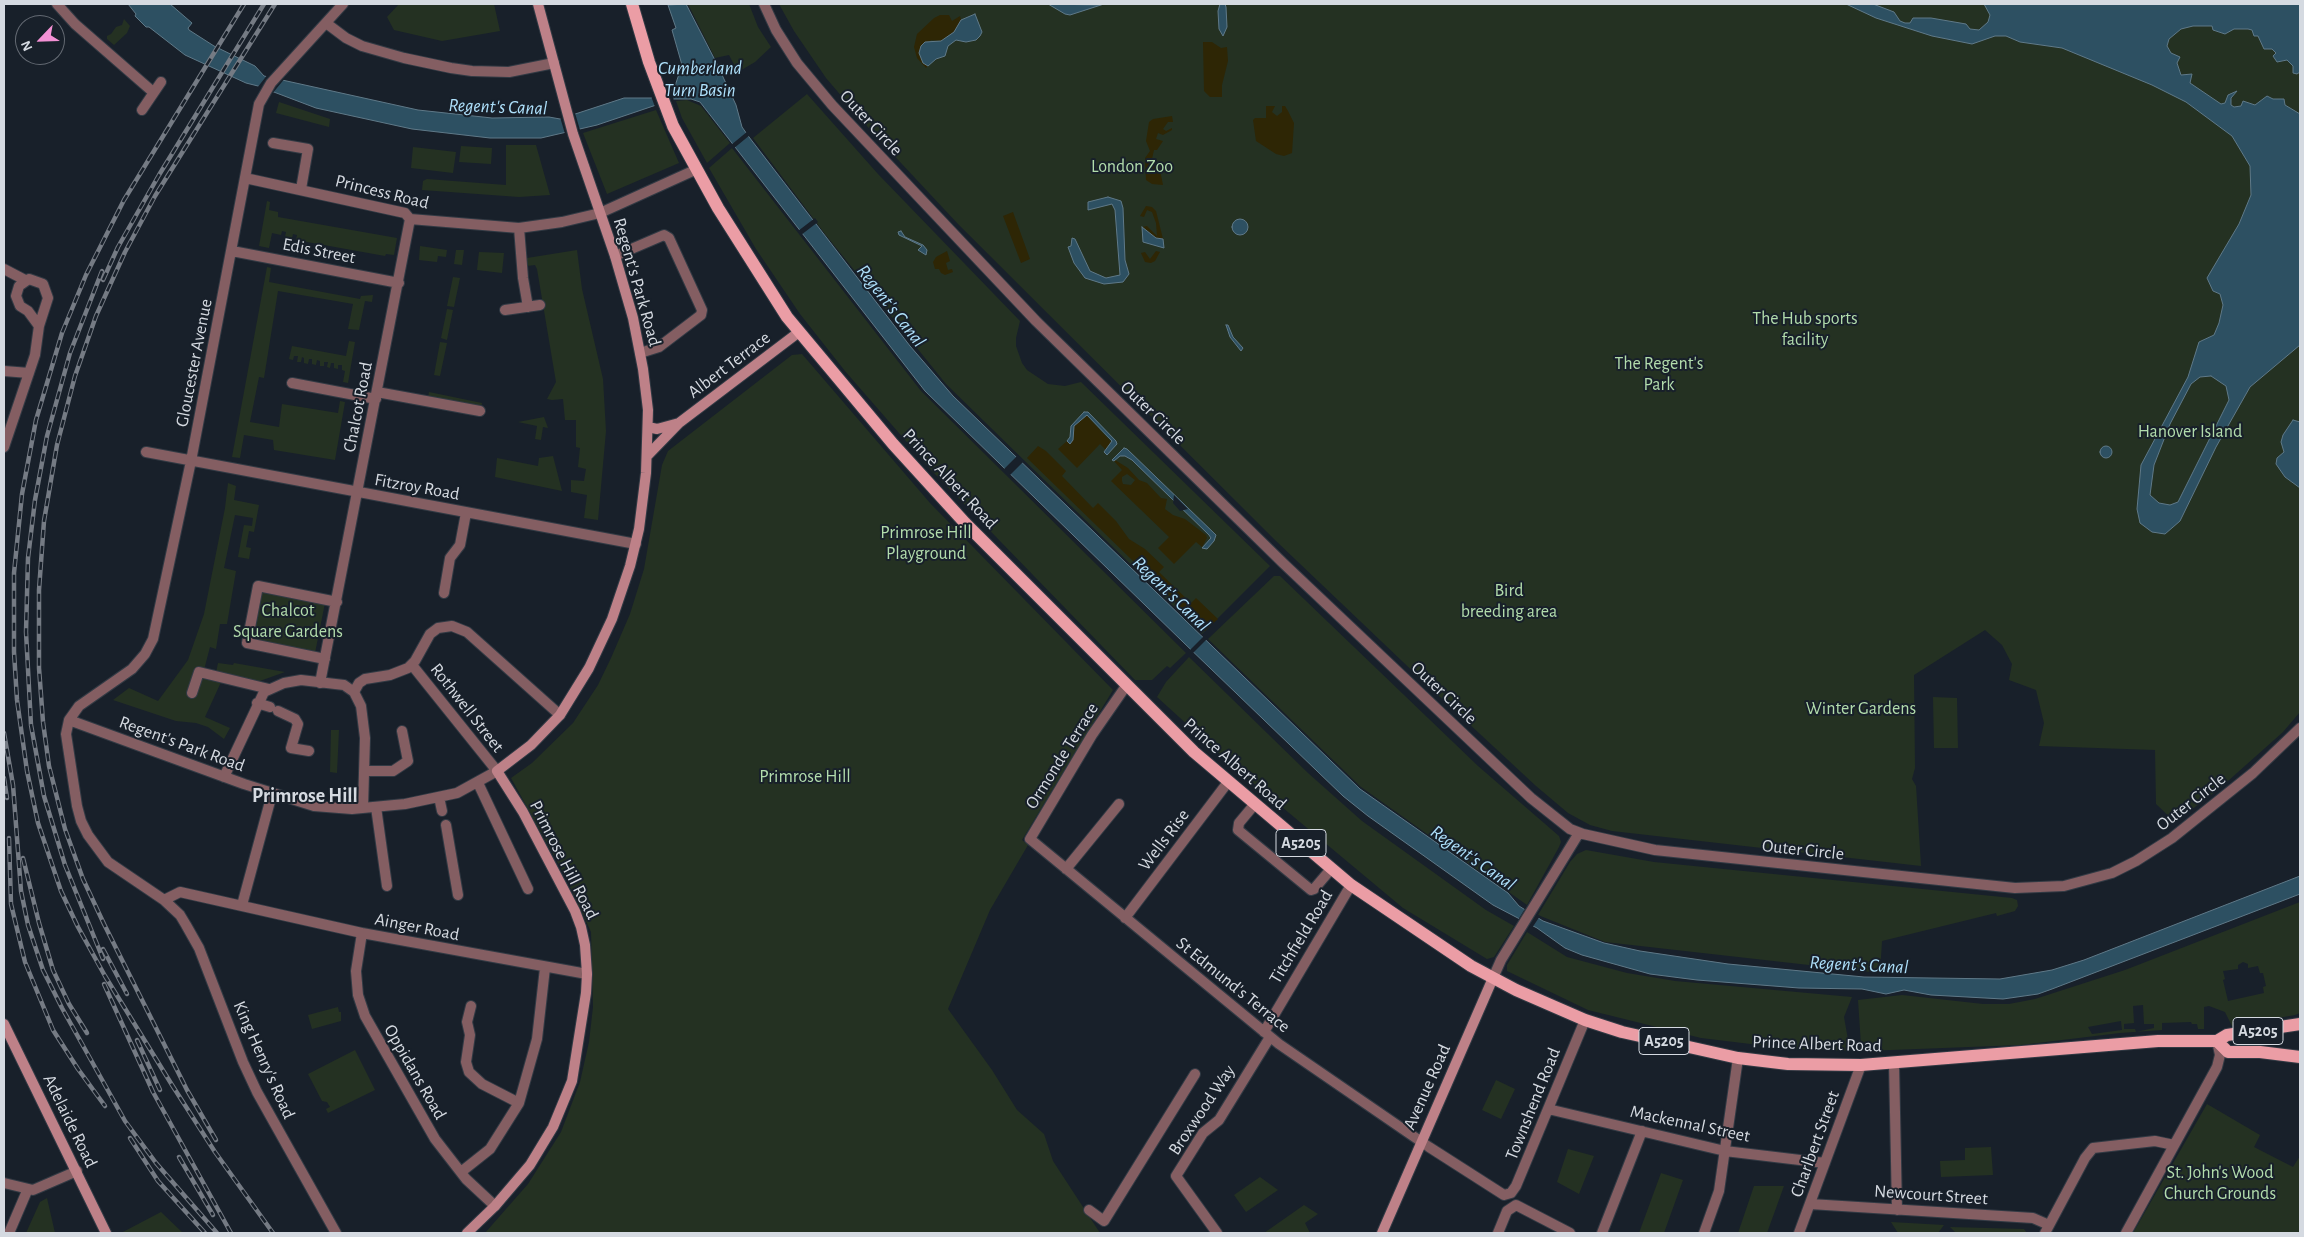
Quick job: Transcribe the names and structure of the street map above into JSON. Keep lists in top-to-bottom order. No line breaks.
{"streets":{"main road":["Prince Albert Road","A5205"],"street":["Outer Circle","Princess Road","Edis Street","Regent's Park Road","Gloucester Avenue","Albert Terrace","Chalcot Road","Fitzroy Road","Rothwell Street","Ormonde Terrace","Wells Rise","Primrose Hill Road","Ainger Road","Titchfield Road","St Edmund's Terrace","King Henry's Road","Oppidans Road","Avenue Road","Townshend Road","Broxwood Way","Adelaide Road","Mackennal Street","Charlbert Street","Newcourt Street"]},"crossings":[["Outer Circle","Avenue Road"],["Princess Road","Regent's Park Road"],["Princess Road","Gloucester Avenue"],["Princess Road","Chalcot Road"],["Princess Road","Prince Albert Road"],["Edis Street","Gloucester Avenue"],["Edis Street","Chalcot Road"],["Regent's Park Road","Gloucester Avenue"],["Regent's Park Road","Albert Terrace"],["Regent's Park Road","Fitzroy Road"],["Regent's Park Road","Rothwell Street"],["Regent's Park Road","Primrose Hill Road"],["Regent's Park Road","King Henry's Road"],["Gloucester Avenue","Fitzroy Road"],["Gloucester Avenue","King Henry's Road"],["Albert Terrace","Prince Albert Road"],["Chalcot Road","Fitzroy Road"],["Prince Albert Road","Ormonde Terrace"],["Prince Albert Road","Wells Rise"],["Prince Albert Road","Titchfield Road"],["Prince Albert Road","Avenue Road"],["Prince Albert Road","Townshend Road"],["Prince Albert Road","Charlbert Street"],["Rothwell Street","Primrose Hill Road"],["Ormonde Terrace","St Edmund's Terrace"],["Wells Rise","St Edmund's Terrace"],["Primrose Hill Road","Ainger Road"],["Primrose Hill Road","Oppidans Road"],["Ainger Road","Oppidans Road"],["Titchfield Road","St Edmund's Terrace"],["Titchfield Road","Broxwood Way"],["St Edmund's Terrace","Avenue Road"],["St Edmund's Terrace","Townshend Road"],["St Edmund's Terrace","Broxwood Way"],["Townshend Road","Mackennal Street"],["Mackennal Street","Charlbert Street"],["Charlbert Street","Newcourt Street"]],"districts":["Primrose Hill"],"water":["Cumberland Turn Basin","Regent's Canal"],"parks":["London Zoo","The Hub sports facility","The Regent's Park","Hanover Island","Primrose Hill Playground","Bird breeding area","Chalcot Square Gardens","Winter Gardens","Primrose Hill","St. John's Wood Church Grounds"],"north":"bottom left"}
